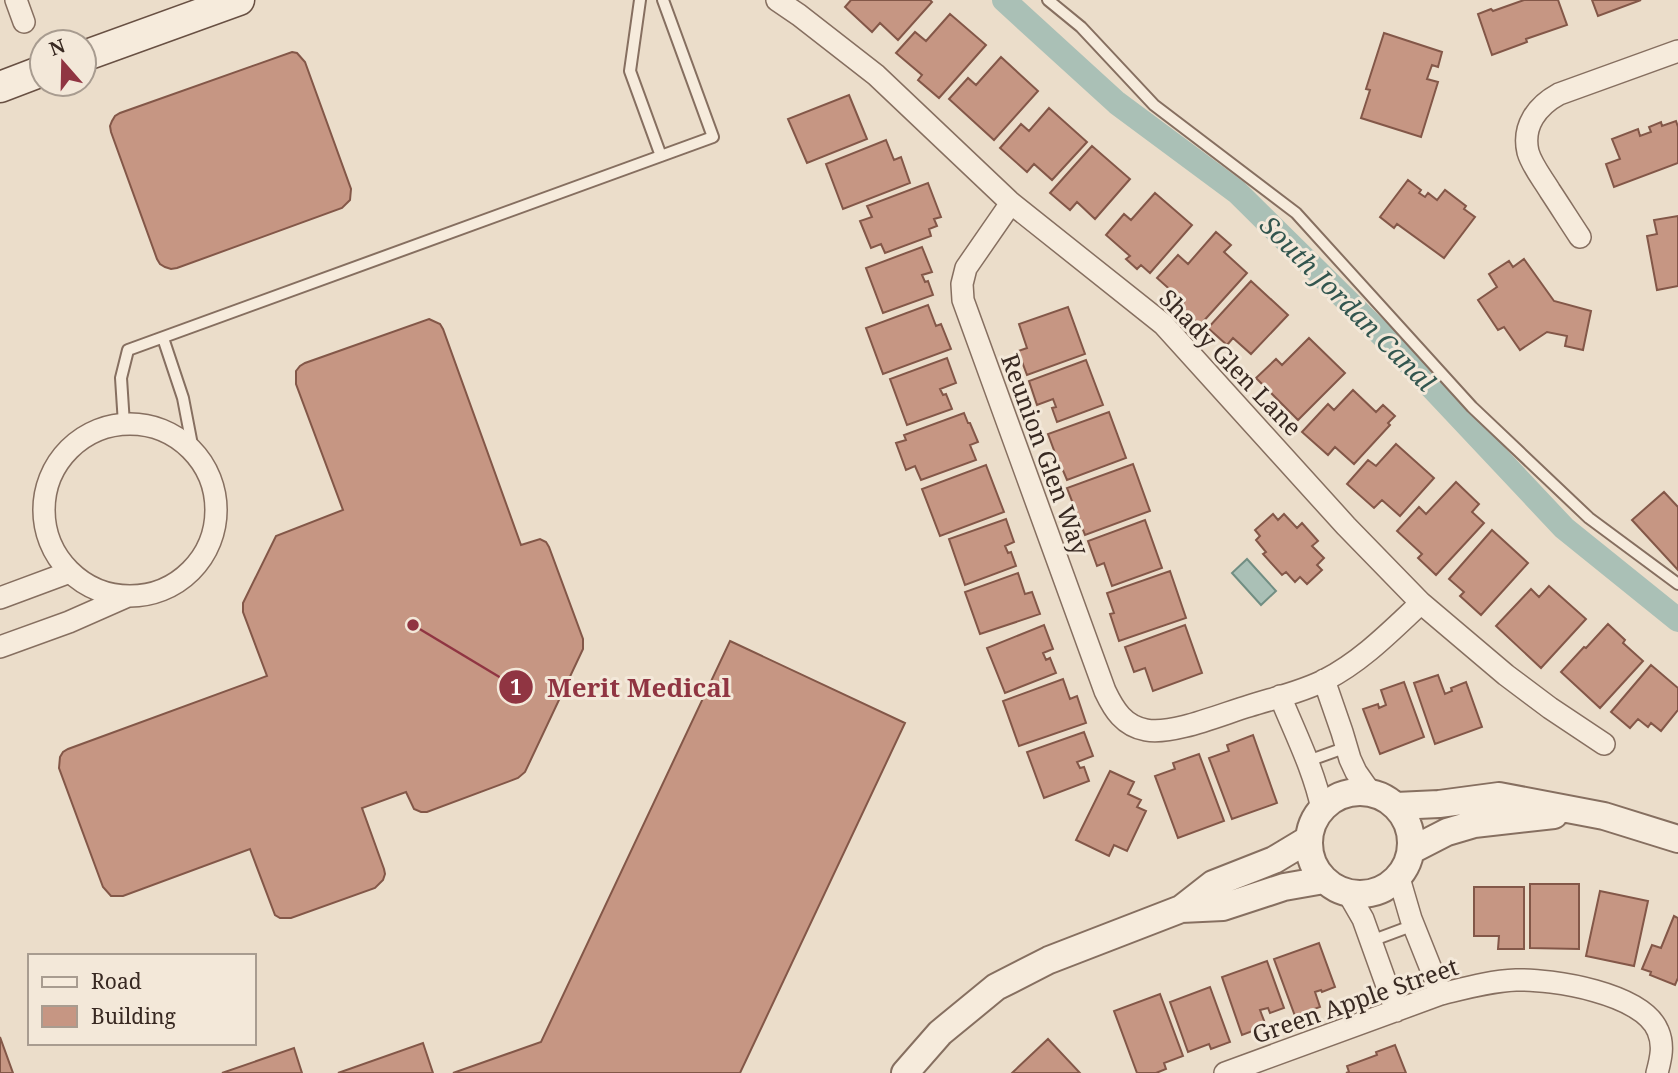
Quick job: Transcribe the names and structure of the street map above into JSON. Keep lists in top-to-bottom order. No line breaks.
{"streets":{"street":["Shady Glen Lane","Reunion Glen Way","Green Apple Street"]},"crossings":[["Shady Glen Lane","Reunion Glen Way"]],"water":["South Jordan Canal"],"places":["Merit Medical"],"legend":["Road","Building"],"north":"top"}
